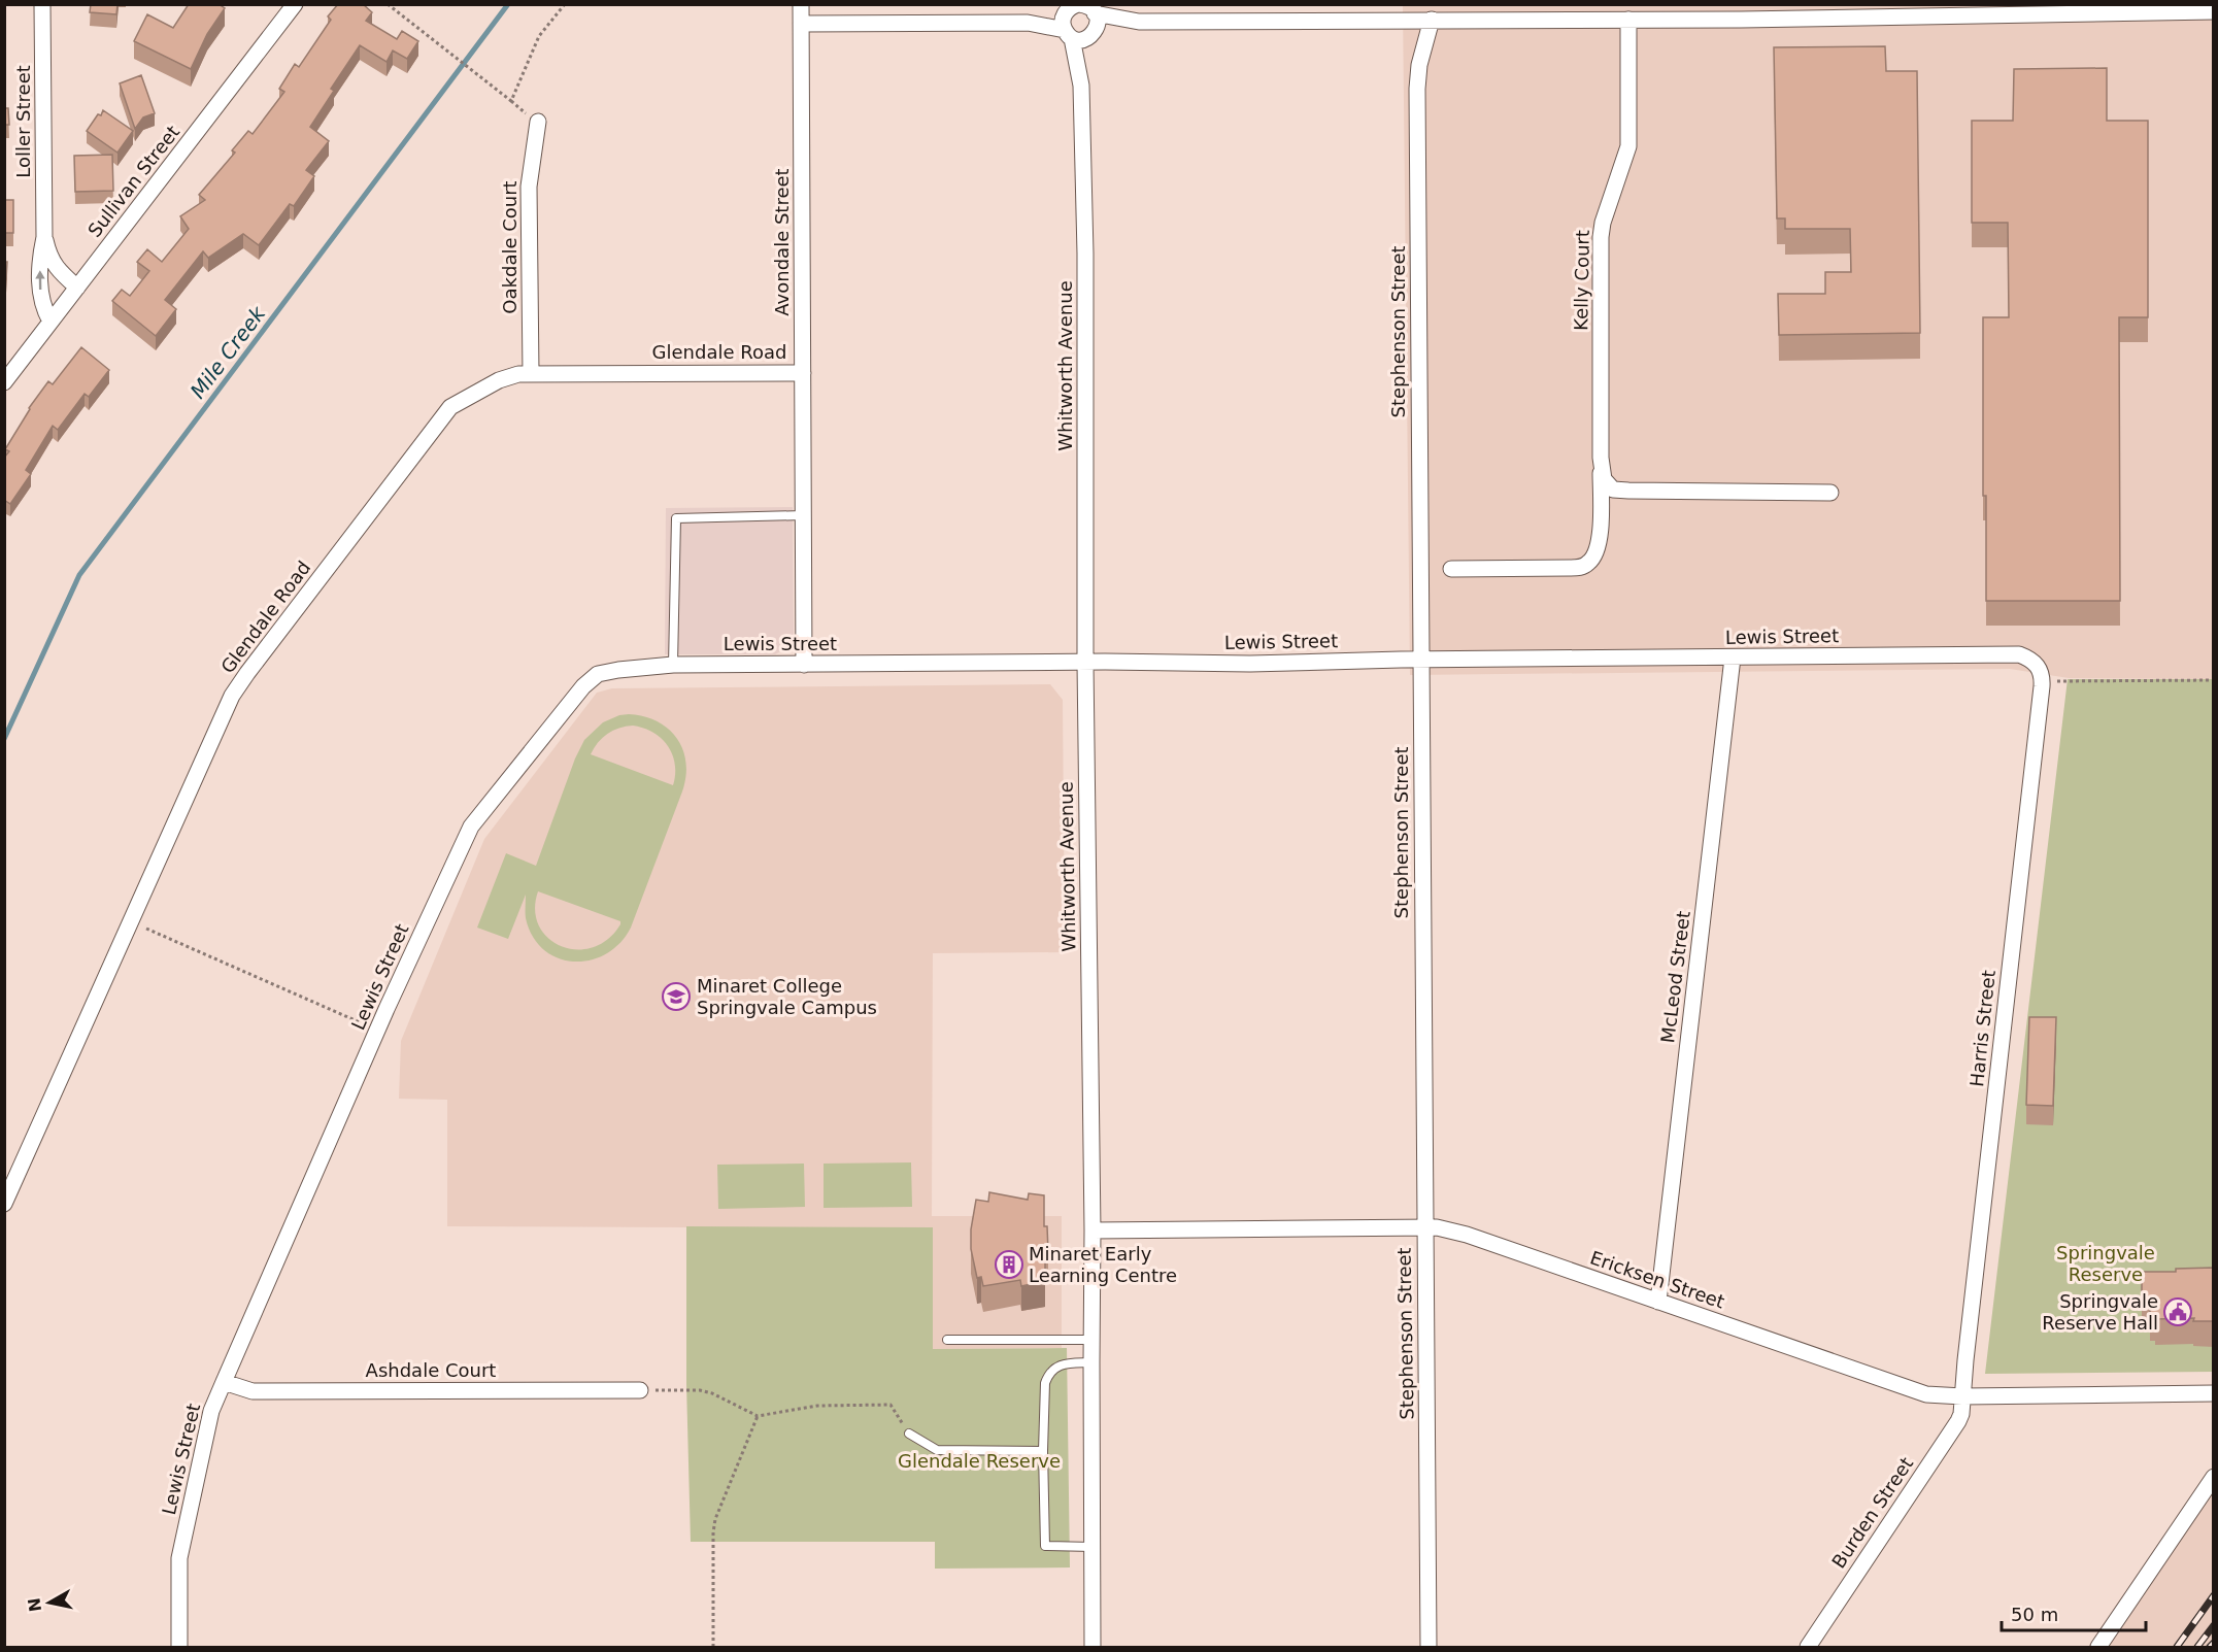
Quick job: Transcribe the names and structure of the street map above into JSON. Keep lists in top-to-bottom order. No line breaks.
{"streets":{"street":["Loller Street","Sullivan Street","Avondale Street","Oakdale Court","Kelly Court","Stephenson Street","Glendale Road","Whitworth Avenue","Lewis Street","McLeod Street","Harris Street","Ericksen Street","Ashdale Court","Burden Street"]},"crossings":[["Loller Street","Sullivan Street"],["Avondale Street","Glendale Road"],["Avondale Street","Lewis Street"],["Oakdale Court","Glendale Road"],["Stephenson Street","Lewis Street"],["Stephenson Street","Ericksen Street"],["Whitworth Avenue","Lewis Street"],["Whitworth Avenue","Ericksen Street"],["Lewis Street","McLeod Street"],["Lewis Street","Harris Street"],["Lewis Street","Ashdale Court"],["McLeod Street","Ericksen Street"],["Harris Street","Ericksen Street"],["Harris Street","Burden Street"],["Ericksen Street","Burden Street"]],"water":["Mile Creek"],"parks":["Springvale Reserve","Glendale Reserve"],"places":{"school or university":["Minaret College Springvale Campus"],"building":["Minaret Early Learning Centre"],"public building":["Springvale Reserve Hall"]},"scale_bar":"50 m","north":"left"}
